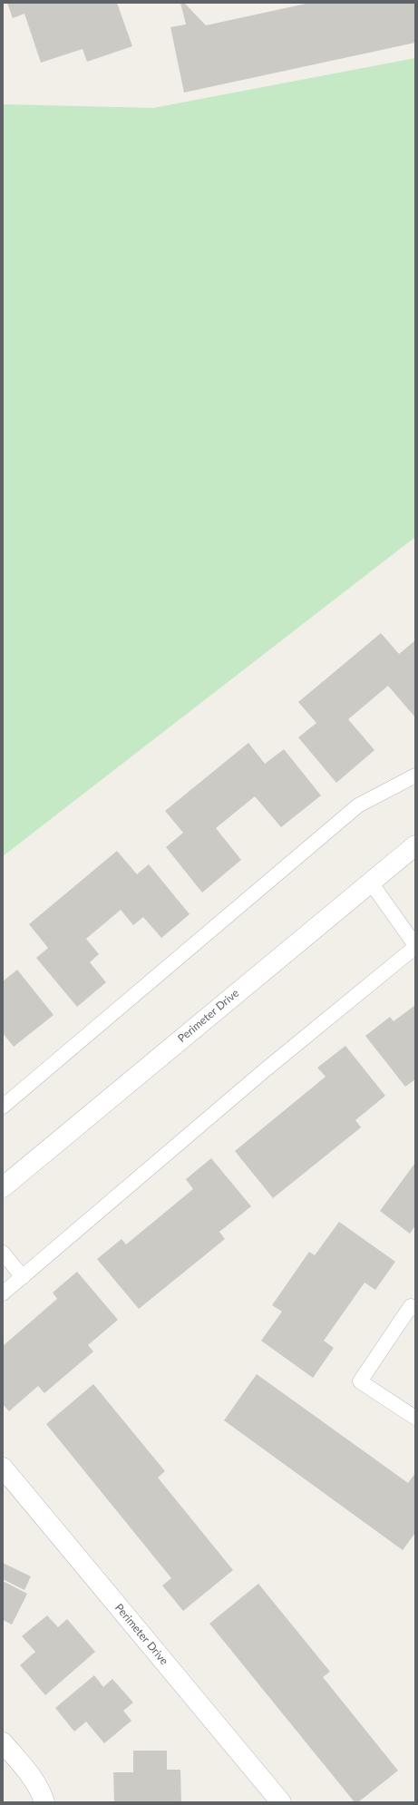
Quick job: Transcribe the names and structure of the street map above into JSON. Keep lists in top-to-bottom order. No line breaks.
{"streets":{"street":["Perimeter Drive"]}}
